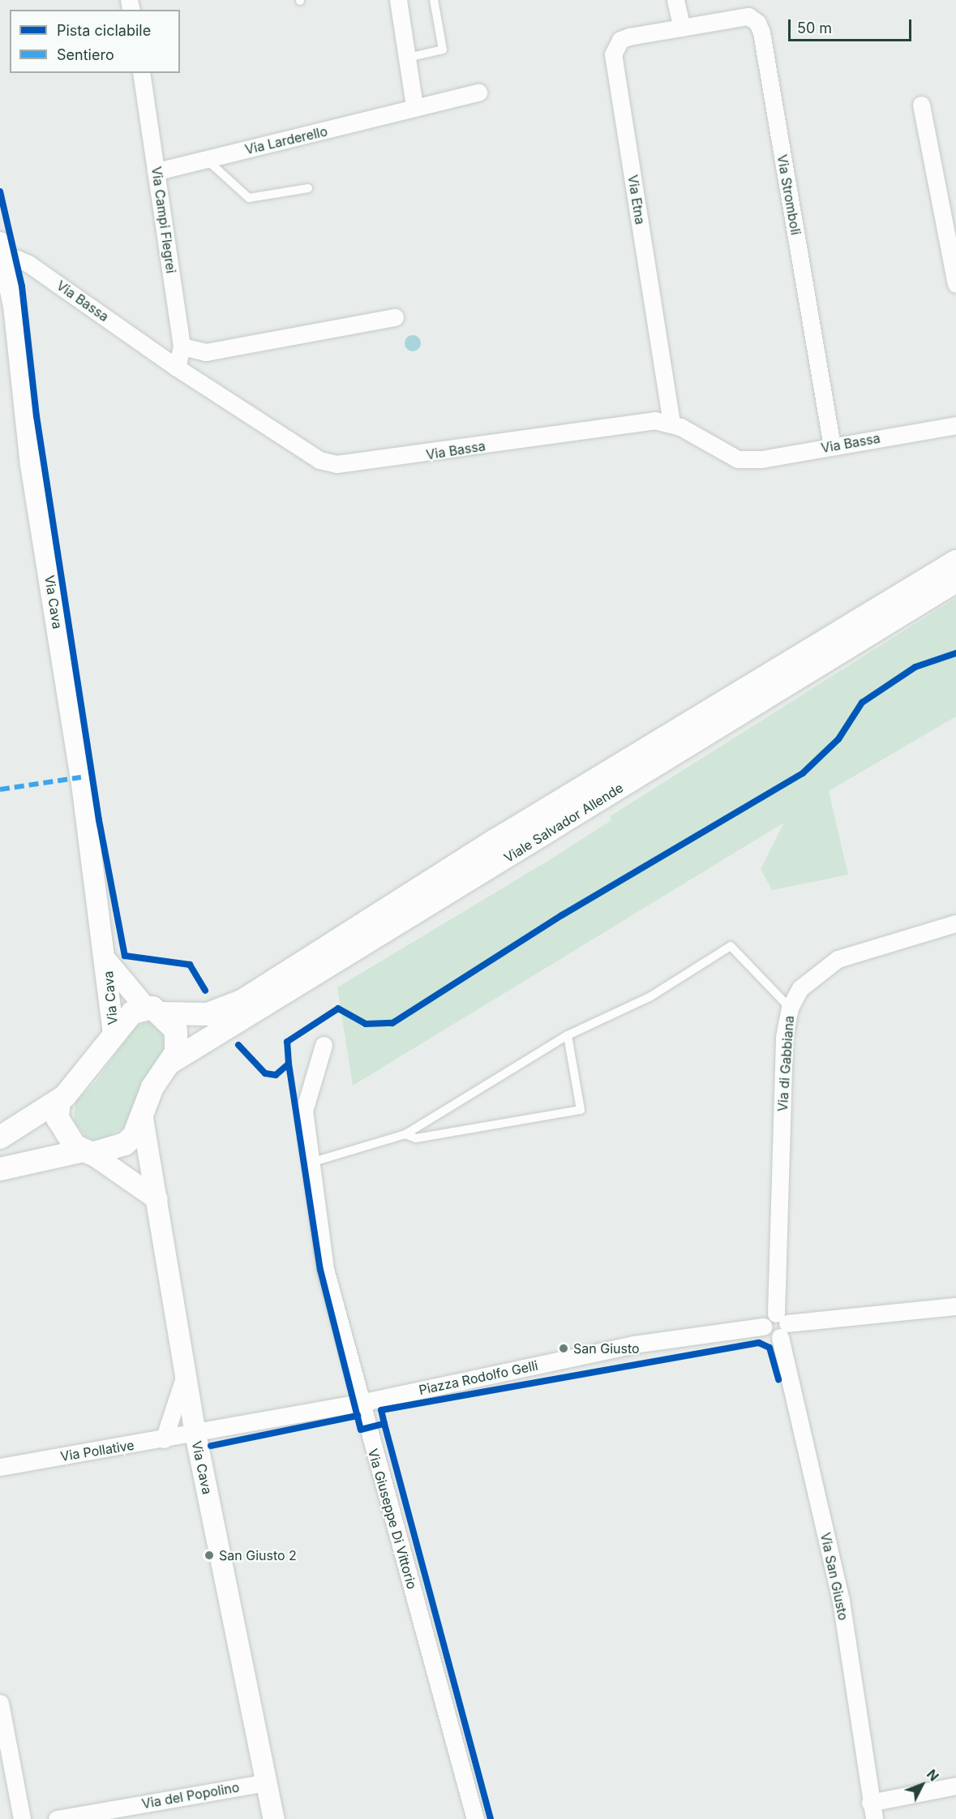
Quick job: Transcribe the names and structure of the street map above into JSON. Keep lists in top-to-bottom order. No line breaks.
{"streets":{"main road":["Viale Salvador Allende"],"street":["Via Larderello","Via Stromboli","Via Etna","Via Campi Flegrei","Via Bassa","Via Cava","Via di Gabbiana","Piazza Rodolfo Gelli","Via Pollative","Via Giuseppe Di Vittorio","Via San Giusto","Via del Popolino"]},"crossings":[["Via Larderello","Via Campi Flegrei"],["Via Stromboli","Via Etna"],["Via Stromboli","Via Bassa"],["Via Etna","Via Bassa"],["Via Campi Flegrei","Via Bassa"],["Via Bassa","Via Cava"],["Via Cava","Viale Salvador Allende"],["Via Cava","Piazza Rodolfo Gelli"],["Via Cava","Via Pollative"],["Via Cava","Via del Popolino"],["Via di Gabbiana","Piazza Rodolfo Gelli"],["Via di Gabbiana","Via San Giusto"],["Piazza Rodolfo Gelli","Via Pollative"],["Piazza Rodolfo Gelli","Via Giuseppe Di Vittorio"],["Piazza Rodolfo Gelli","Via San Giusto"]],"places":["San Giusto","San Giusto 2"],"legend":["Pista ciclabile","Sentiero"],"scale_bar":"50 m","north":"top right"}
